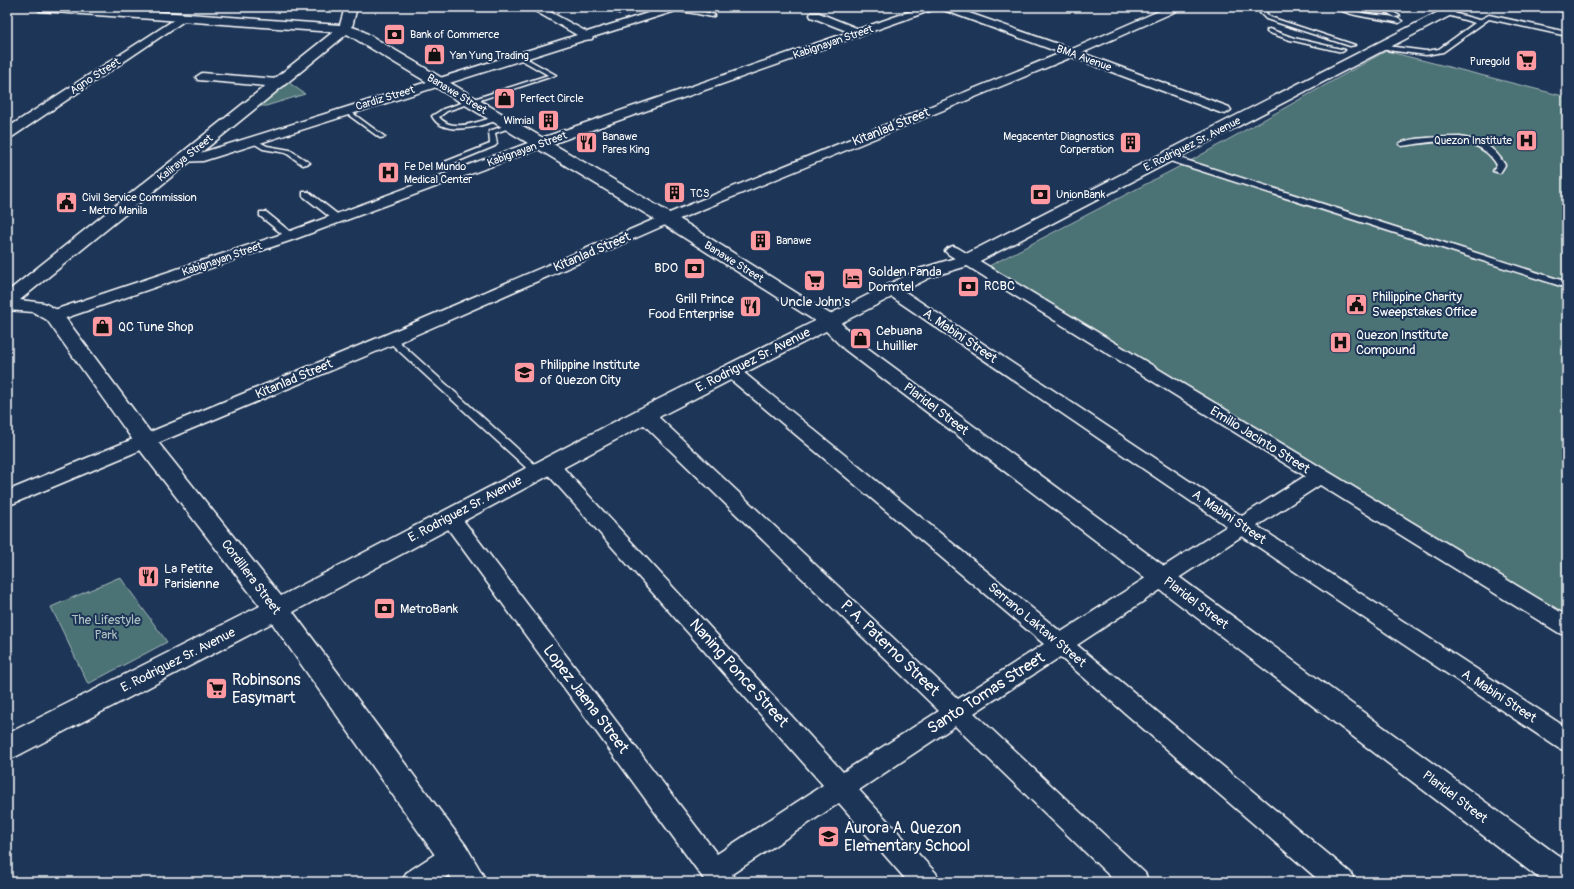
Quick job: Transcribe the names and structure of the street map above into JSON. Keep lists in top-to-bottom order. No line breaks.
{"streets":{"main road":["Banawe Street","E. Rodriguez Sr. Avenue","Kaliraya Street","Plaridel Street","Cordillera Street"],"street":["Kabignayan Street","BMA Avenue","Agno Street","Cardiz Street","Kitanlad Street","A. Mabini Street","Emilio Jacinto Street","Serrano Laktaw Street","P. A. Paterno Street","Naning Ponce Street","Santo Tomas Street","Lopez Jaena Street"]},"crossings":[["Kabignayan Street","Banawe Street"],["Kabignayan Street","Cordillera Street"],["BMA Avenue","Kitanlad Street"],["BMA Avenue","E. Rodriguez Sr. Avenue"],["Agno Street","Banawe Street"],["Banawe Street","Cardiz Street"],["Banawe Street","Kitanlad Street"],["Banawe Street","E. Rodriguez Sr. Avenue"],["Banawe Street","Kaliraya Street"],["Banawe Street","Plaridel Street"],["Cardiz Street","Kaliraya Street"],["Kitanlad Street","Cordillera Street"],["E. Rodriguez Sr. Avenue","A. Mabini Street"],["E. Rodriguez Sr. Avenue","Plaridel Street"],["E. Rodriguez Sr. Avenue","Emilio Jacinto Street"],["E. Rodriguez Sr. Avenue","Cordillera Street"],["E. Rodriguez Sr. Avenue","Serrano Laktaw Street"],["E. Rodriguez Sr. Avenue","P. A. Paterno Street"],["E. Rodriguez Sr. Avenue","Naning Ponce Street"],["E. Rodriguez Sr. Avenue","Lopez Jaena Street"],["A. Mabini Street","Santo Tomas Street"],["Plaridel Street","Santo Tomas Street"],["Emilio Jacinto Street","Santo Tomas Street"],["Serrano Laktaw Street","Santo Tomas Street"],["P. A. Paterno Street","Santo Tomas Street"],["Naning Ponce Street","Santo Tomas Street"],["Santo Tomas Street","Lopez Jaena Street"]],"parks":["The Lifestyle Park"],"places":{"bank":["Bank of Commerce","UnionBank","BDO","RCBC","MetroBank"],"shop":["Yan Yung Trading","Perfect Circle","QC Tune Shop","Cebuana Lhuillier"],"supermarket":["Puregold","Uncle John's","Robinsons Easymart"],"building":["Wimial","Megacenter Diagnostics Corperation","TCS","Banawe"],"hospital":["Quezon Institute","Fe Del Mundo Medical Center","Quezon Institute Compound"],"restaurant":["Banawe Pares King","Grill Prince Food Enterprise","La Petite Parisienne"],"public building":["Civil Service Commission - Metro Manila","Philippine Charity Sweepstakes Office"],"hotel":["Golden Panda Dormtel"],"school or university":["Philippine Institute of Quezon City","Aurora A. Quezon Elementary School"]}}
